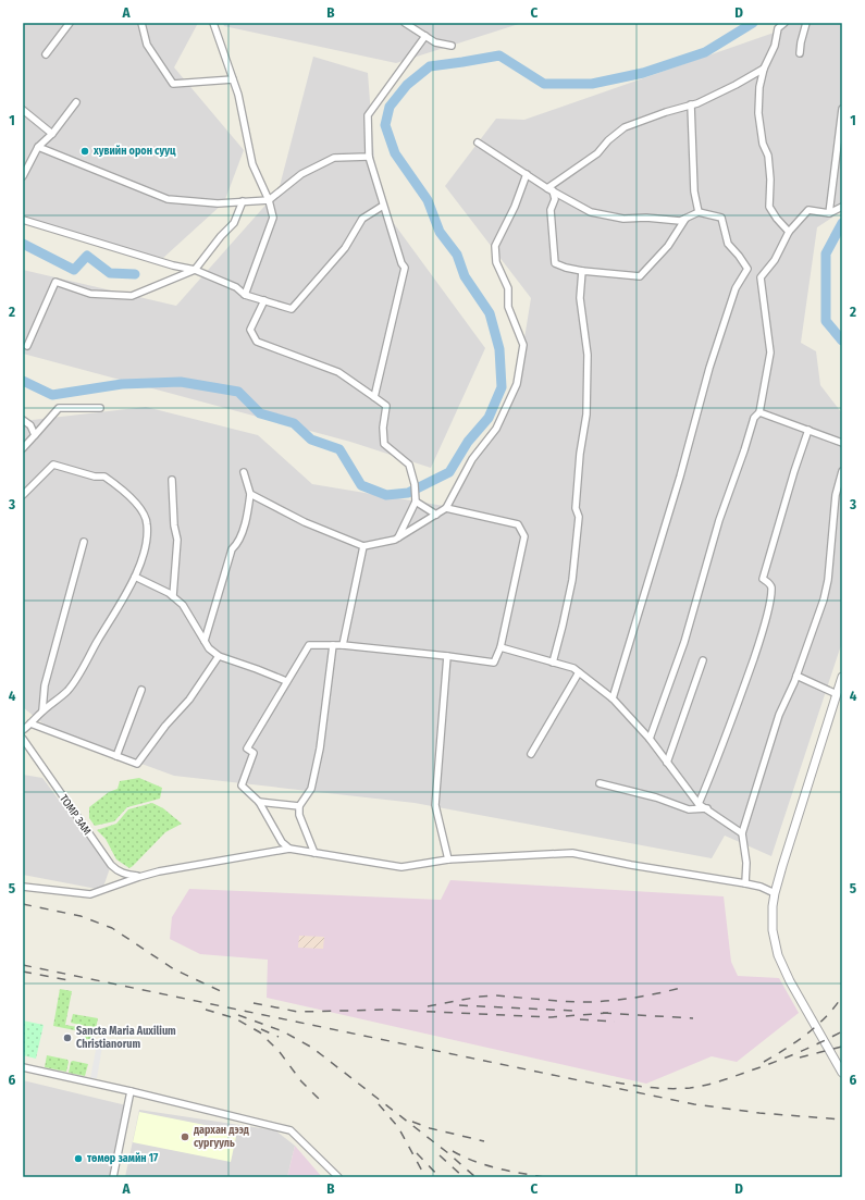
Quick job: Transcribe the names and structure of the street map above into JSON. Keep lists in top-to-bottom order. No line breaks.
{"streets":{"street":["ТОМР ЗАМ"]},"places":["хувийн орон сууц","Sancta Maria Auxilium Christianorum","дархан дээд сургууль","төмөр замйн 17"],"grid":{"columns":["A","B","C","D"],"rows":["1","2","3","4","5","6"]}}
